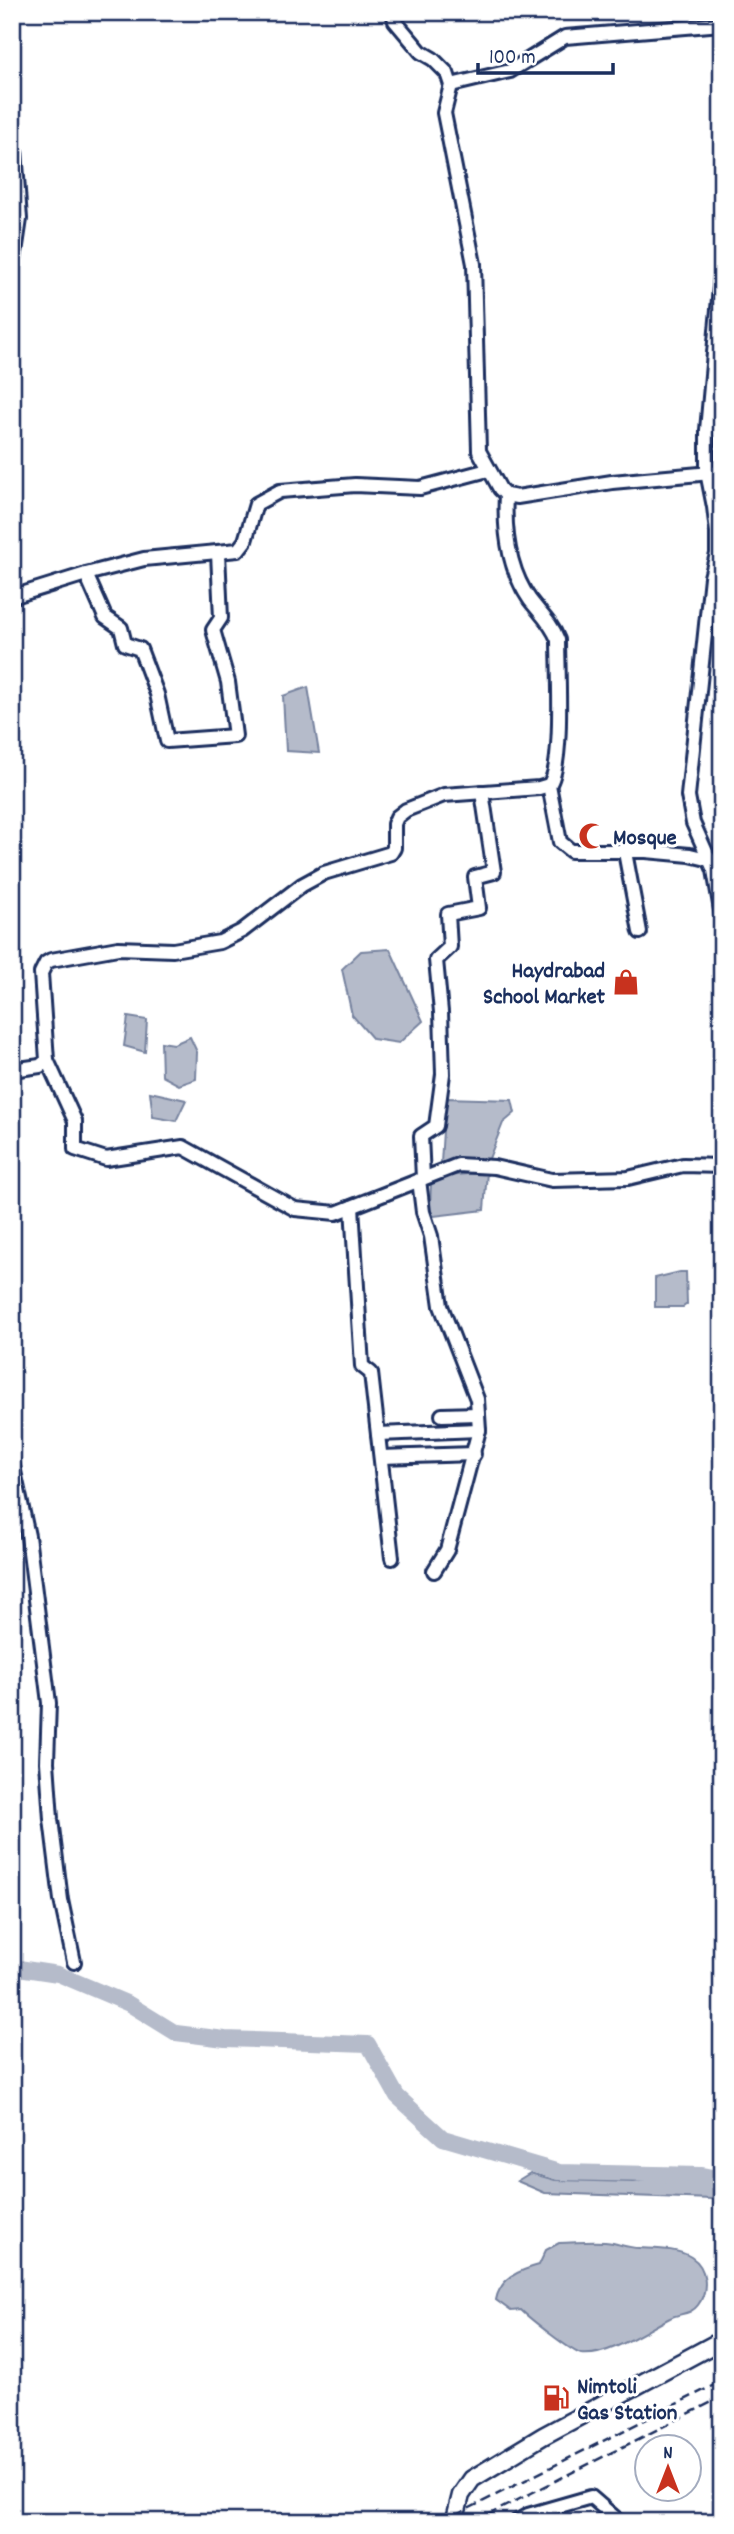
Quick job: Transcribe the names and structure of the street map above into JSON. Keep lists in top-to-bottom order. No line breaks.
{"places":{"mosque":["Mosque"],"shop":["Haydrabad School Market"],"fuel station":["Nimtoli Gas Station"]},"scale_bar":"100 m","north":"top"}
